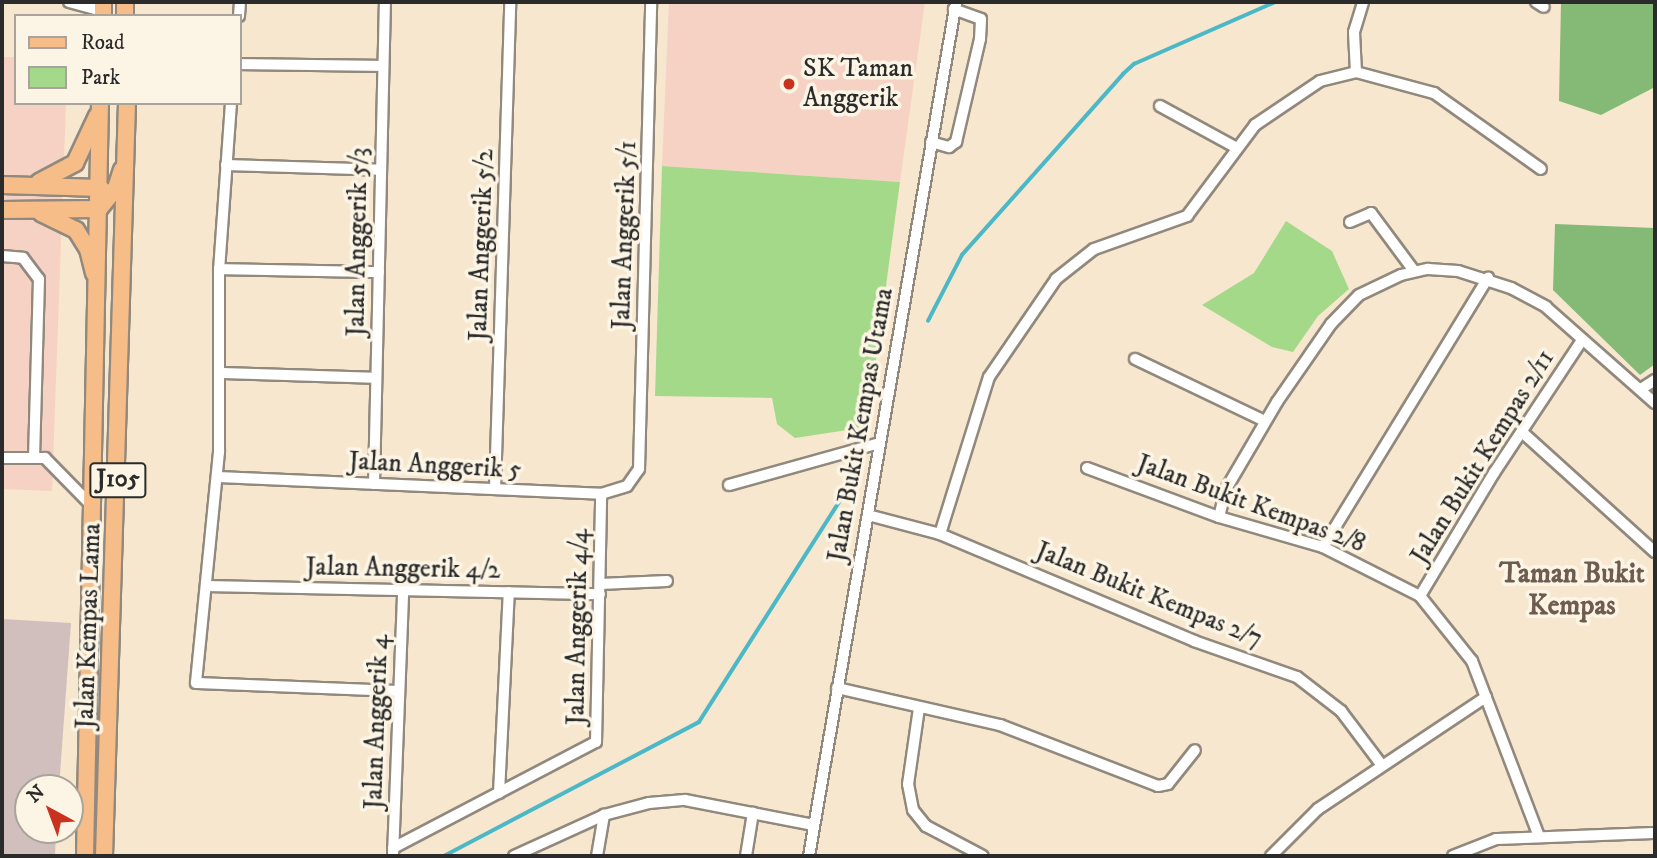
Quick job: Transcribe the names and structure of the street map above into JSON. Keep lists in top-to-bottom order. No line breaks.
{"streets":{"main road":["J105","Jalan Kempas Lama"],"street":["Jalan Anggerik 5/1","Jalan Anggerik 5/3","Jalan Anggerik 5/2","Jalan Bukit Kempas Utama","Jalan Bukit Kempas 2/11","Jalan Anggerik 5","Jalan Bukit Kempas 2/8","Jalan Anggerik 4/2","Jalan Bukit Kempas 2/7","Jalan Anggerik 4/4","Jalan Anggerik 4"]},"crossings":[["Jalan Anggerik 5/1","Jalan Anggerik 5"],["Jalan Anggerik 5/3","Jalan Anggerik 5"],["Jalan Anggerik 5/2","Jalan Anggerik 5"],["Jalan Bukit Kempas Utama","Jalan Bukit Kempas 2/7"],["Jalan Bukit Kempas 2/11","Jalan Bukit Kempas 2/8"],["Jalan Anggerik 5","Jalan Anggerik 4/4"],["Jalan Anggerik 4/2","Jalan Anggerik 4/4"],["Jalan Anggerik 4/2","Jalan Anggerik 4"],["Jalan Anggerik 4/4","Jalan Anggerik 4"]],"districts":["Taman Bukit Kempas"],"places":["SK Taman Anggerik"],"legend":["Road","Park"],"north":"top left"}
